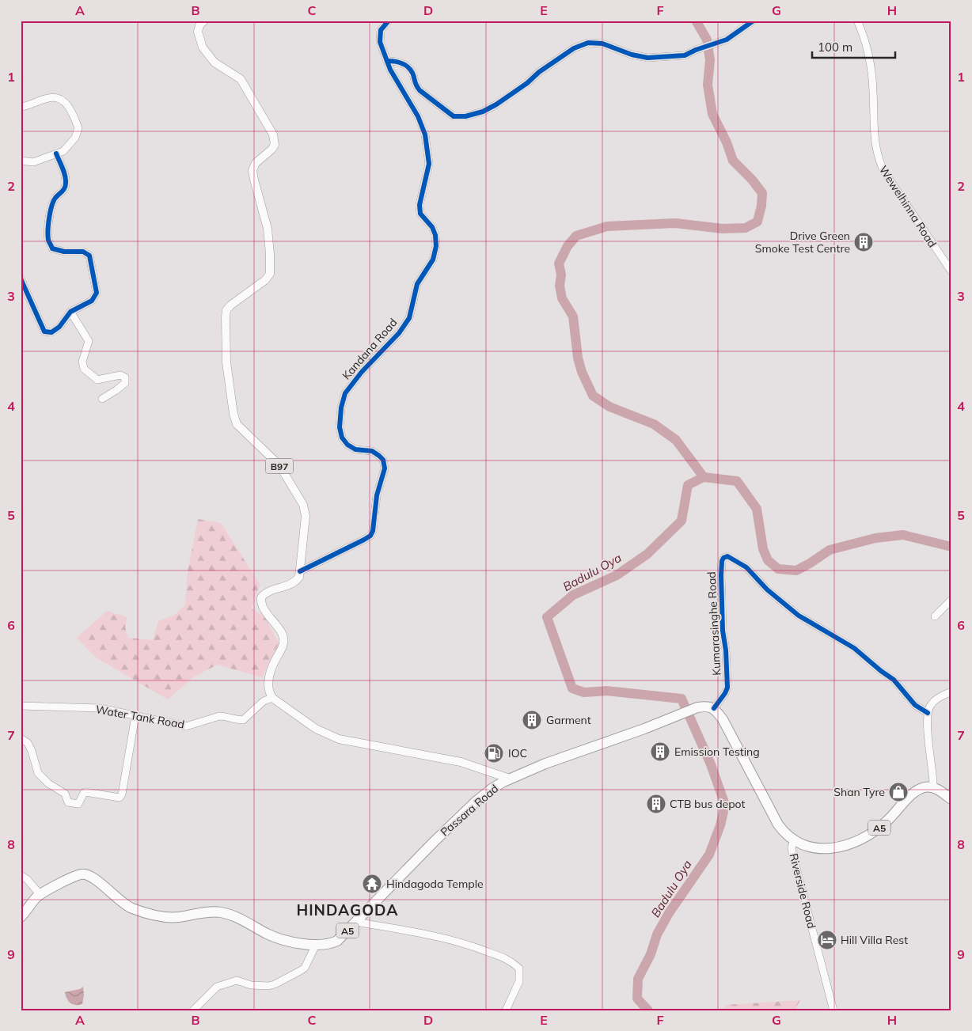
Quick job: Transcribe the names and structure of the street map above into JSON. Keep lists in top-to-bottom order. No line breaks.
{"streets":{"highway":["Passara Road","A5"],"main road":["B97"],"street":["Wewelhinna Road","Kandana Road","Kumarasinghe Road","Water Tank Road","Riverside Road"]},"crossings":[["Kandana Road","B97"],["Kumarasinghe Road","Passara Road"],["Kumarasinghe Road","A5"],["Passara Road","A5"],["A5","Riverside Road"]],"districts":["HINDAGODA"],"water":["Badulu Oya"],"places":{"building":["Drive Green Smoke Test Centre","Garment","Emission Testing","CTB bus depot"],"fuel station":["IOC"],"shop":["Shan Tyre"],"temple":["Hindagoda Temple"],"hotel":["Hill Villa Rest"]},"scale_bar":"100 m","grid":{"columns":["A","B","C","D","E","F","G","H"],"rows":["1","2","3","4","5","6","7","8","9"]}}
